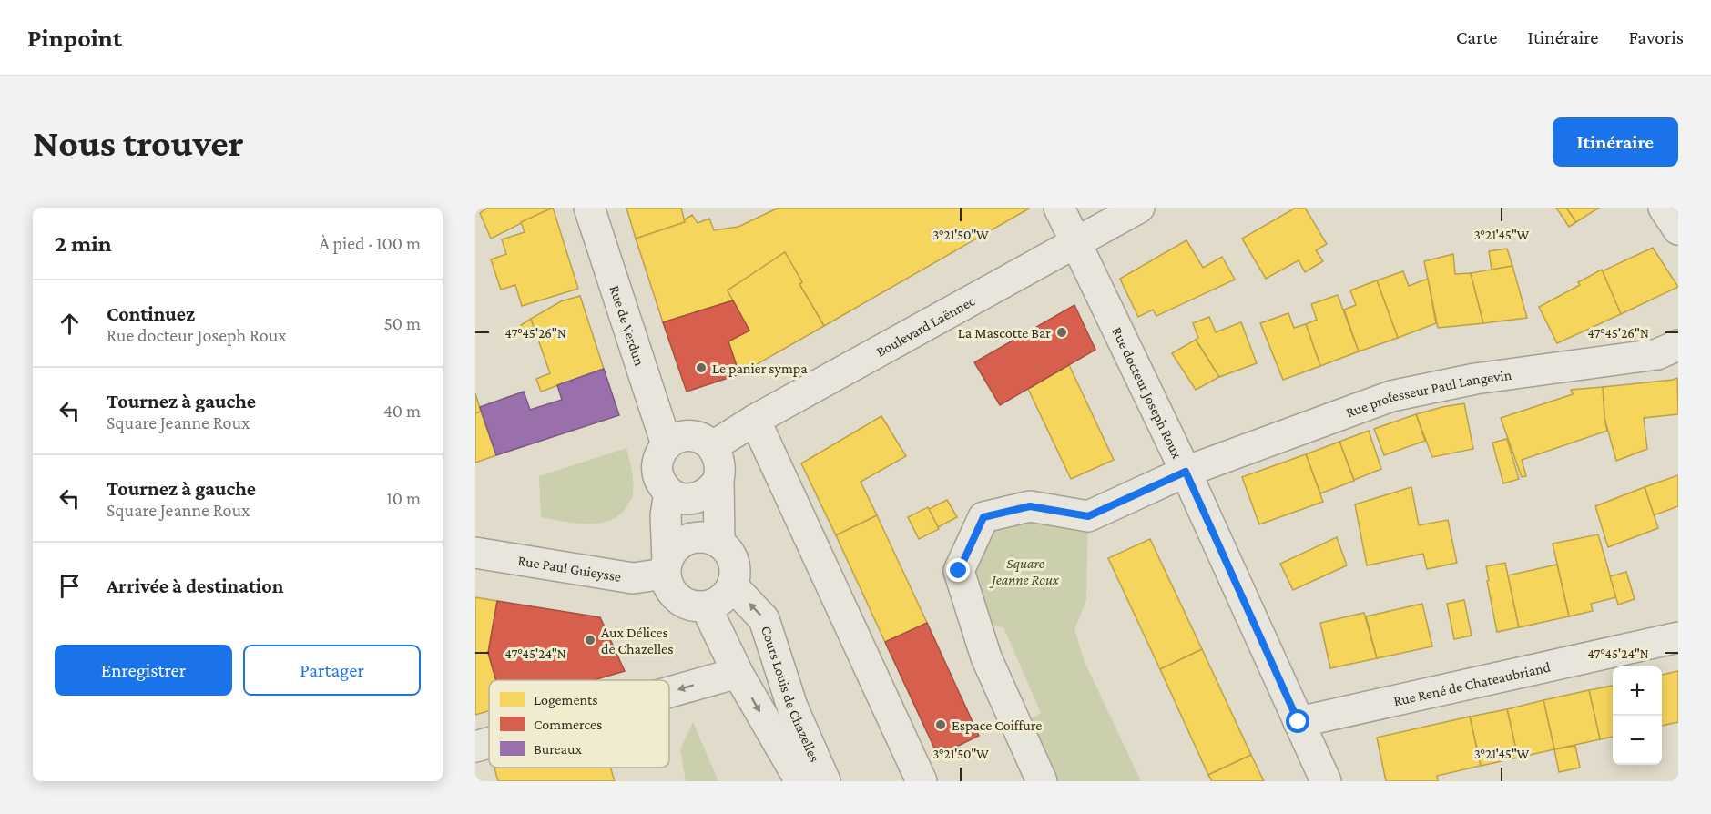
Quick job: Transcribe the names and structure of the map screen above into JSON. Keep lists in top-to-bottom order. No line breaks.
{"streets":{"street":["Rue de Verdun","Boulevard Laënnec","Rue docteur Joseph Roux","Rue professeur Paul Langevin","Rue Paul Guieysse","Rue René de Chateaubriand","Cours Louis de Chazelles"]},"crossings":[["Rue de Verdun","Boulevard Laënnec"],["Boulevard Laënnec","Rue docteur Joseph Roux"],["Rue docteur Joseph Roux","Rue professeur Paul Langevin"],["Rue docteur Joseph Roux","Rue René de Chateaubriand"],["Rue Paul Guieysse","Cours Louis de Chazelles"]],"parks":["Square Jeanne Roux"],"places":["La Mascotte Bar","Le panier sympa","Aux Délices de Chazelles","Espace Coiffure"],"legend":["Logements","Commerces","Bureaux"],"page":{"header":"Pinpoint","nav":["Carte","Itinéraire","Favoris"],"buttons":["Itinéraire",["Enregistrer","Partager"]],"title":"Nous trouver","heading":["2 min","À pied · 100 m"],"list":[["Continuez","Rue docteur Joseph Roux","50 m"],["Tournez à gauche","Square Jeanne Roux","40 m"],["Tournez à gauche","Square Jeanne Roux","10 m"],"Arrivée à destination"],"map_buttons":["+","−"]},"coordinates":["3°21'50\"W","3°21'45\"W","47°45'26\"N","47°45'24\"N"]}
